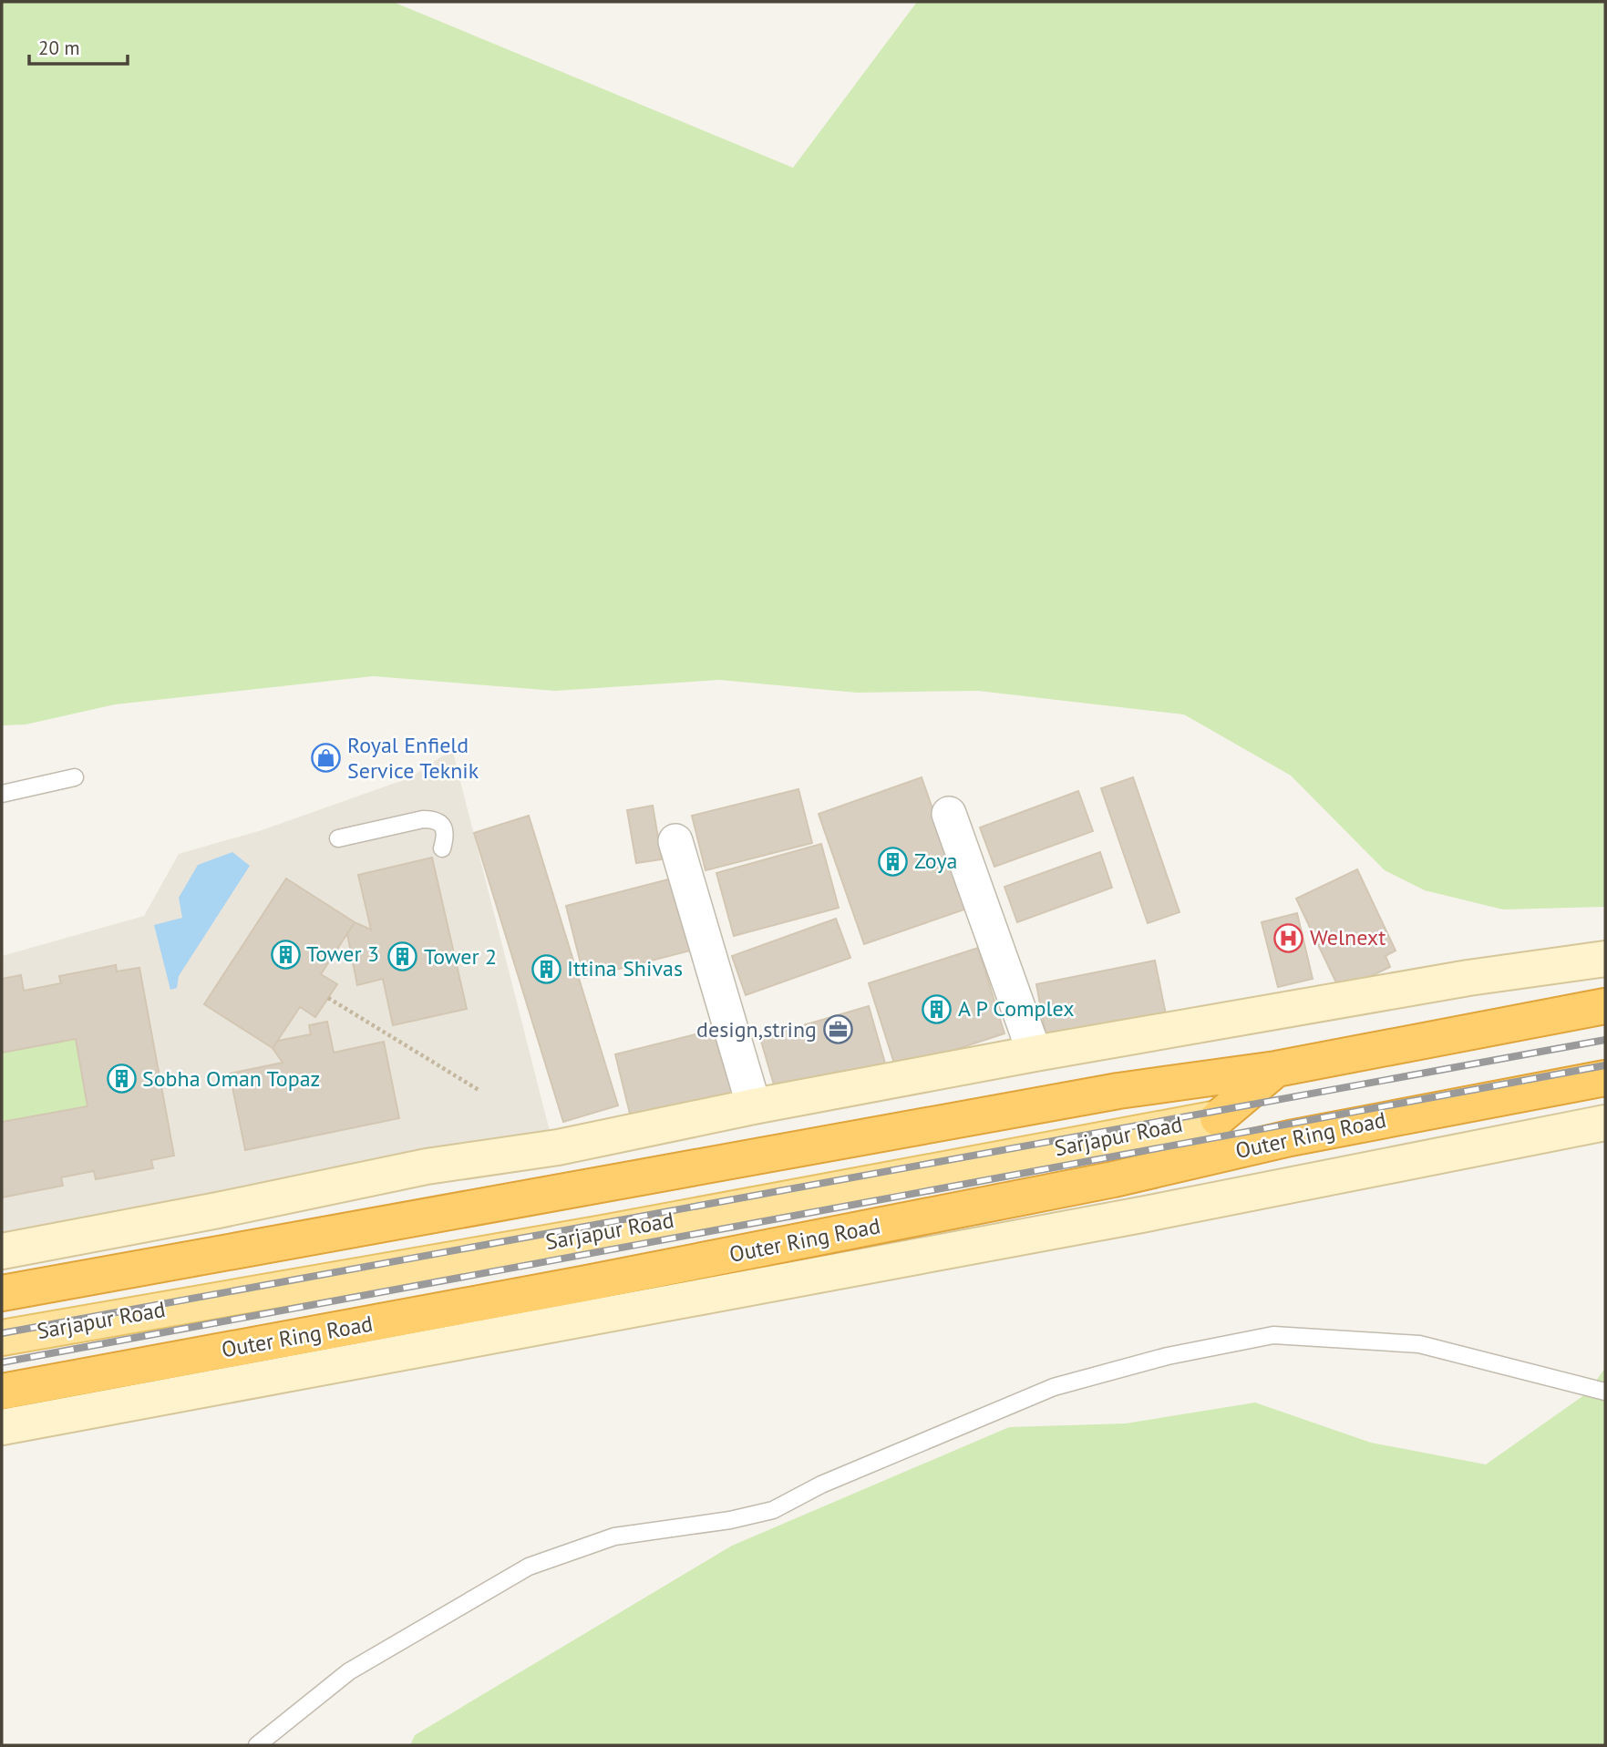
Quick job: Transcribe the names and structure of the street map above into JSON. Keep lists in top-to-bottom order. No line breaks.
{"streets":{"highway":["Outer Ring Road"],"main road":["Sarjapur Road"]},"places":{"shop":["Royal Enfield Service Teknik"],"building":["Zoya","Tower 3","Tower 2","Ittina Shivas","A P Complex","Sobha Oman Topaz"],"hospital":["Welnext"],"office":["design,string"]},"scale_bar":"20 m"}
